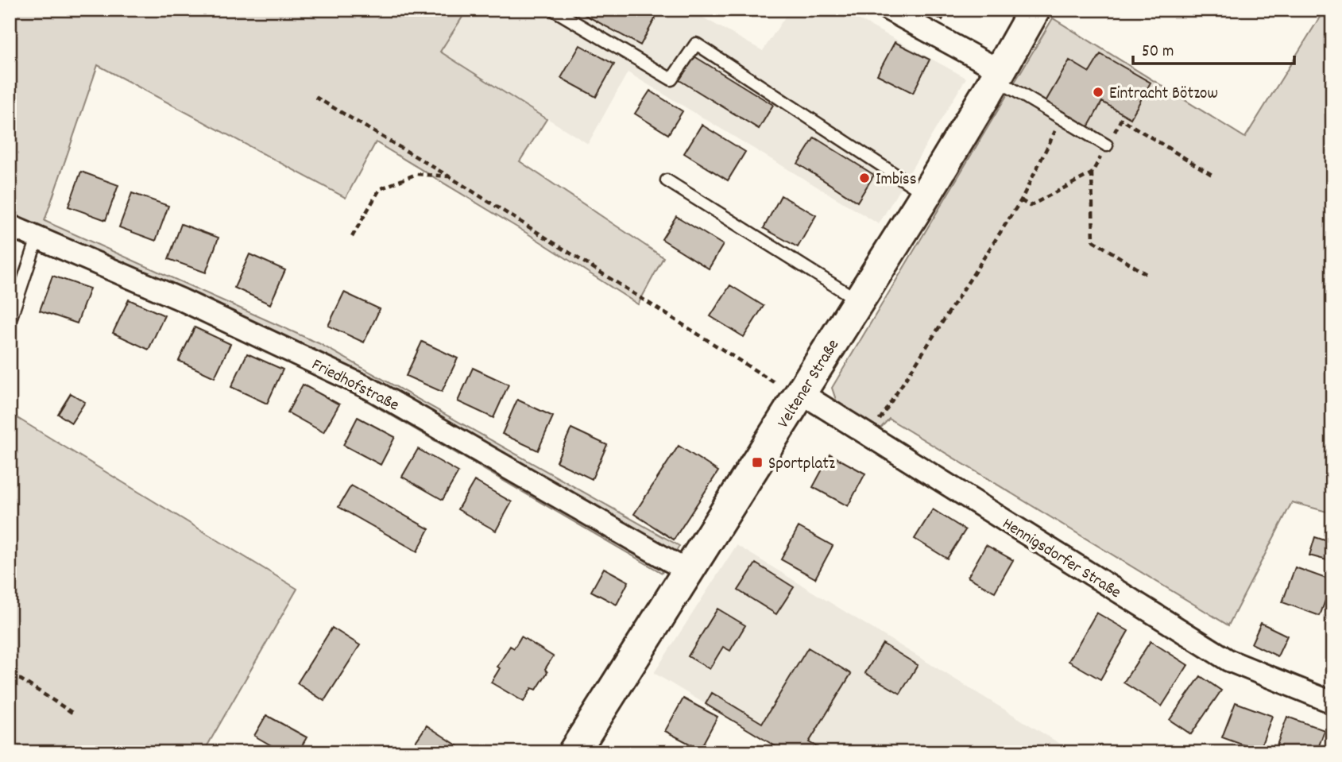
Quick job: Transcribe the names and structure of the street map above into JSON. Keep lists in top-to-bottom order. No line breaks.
{"streets":{"main road":["Veltener Straße"],"street":["Friedhofstraße","Hennigsdorfer Straße"]},"crossings":[["Veltener Straße","Friedhofstraße"],["Veltener Straße","Hennigsdorfer Straße"]],"places":{"other":["Eintracht Bötzow","Imbiss"],"transit":["Sportplatz"]},"scale_bar":"50 m"}
